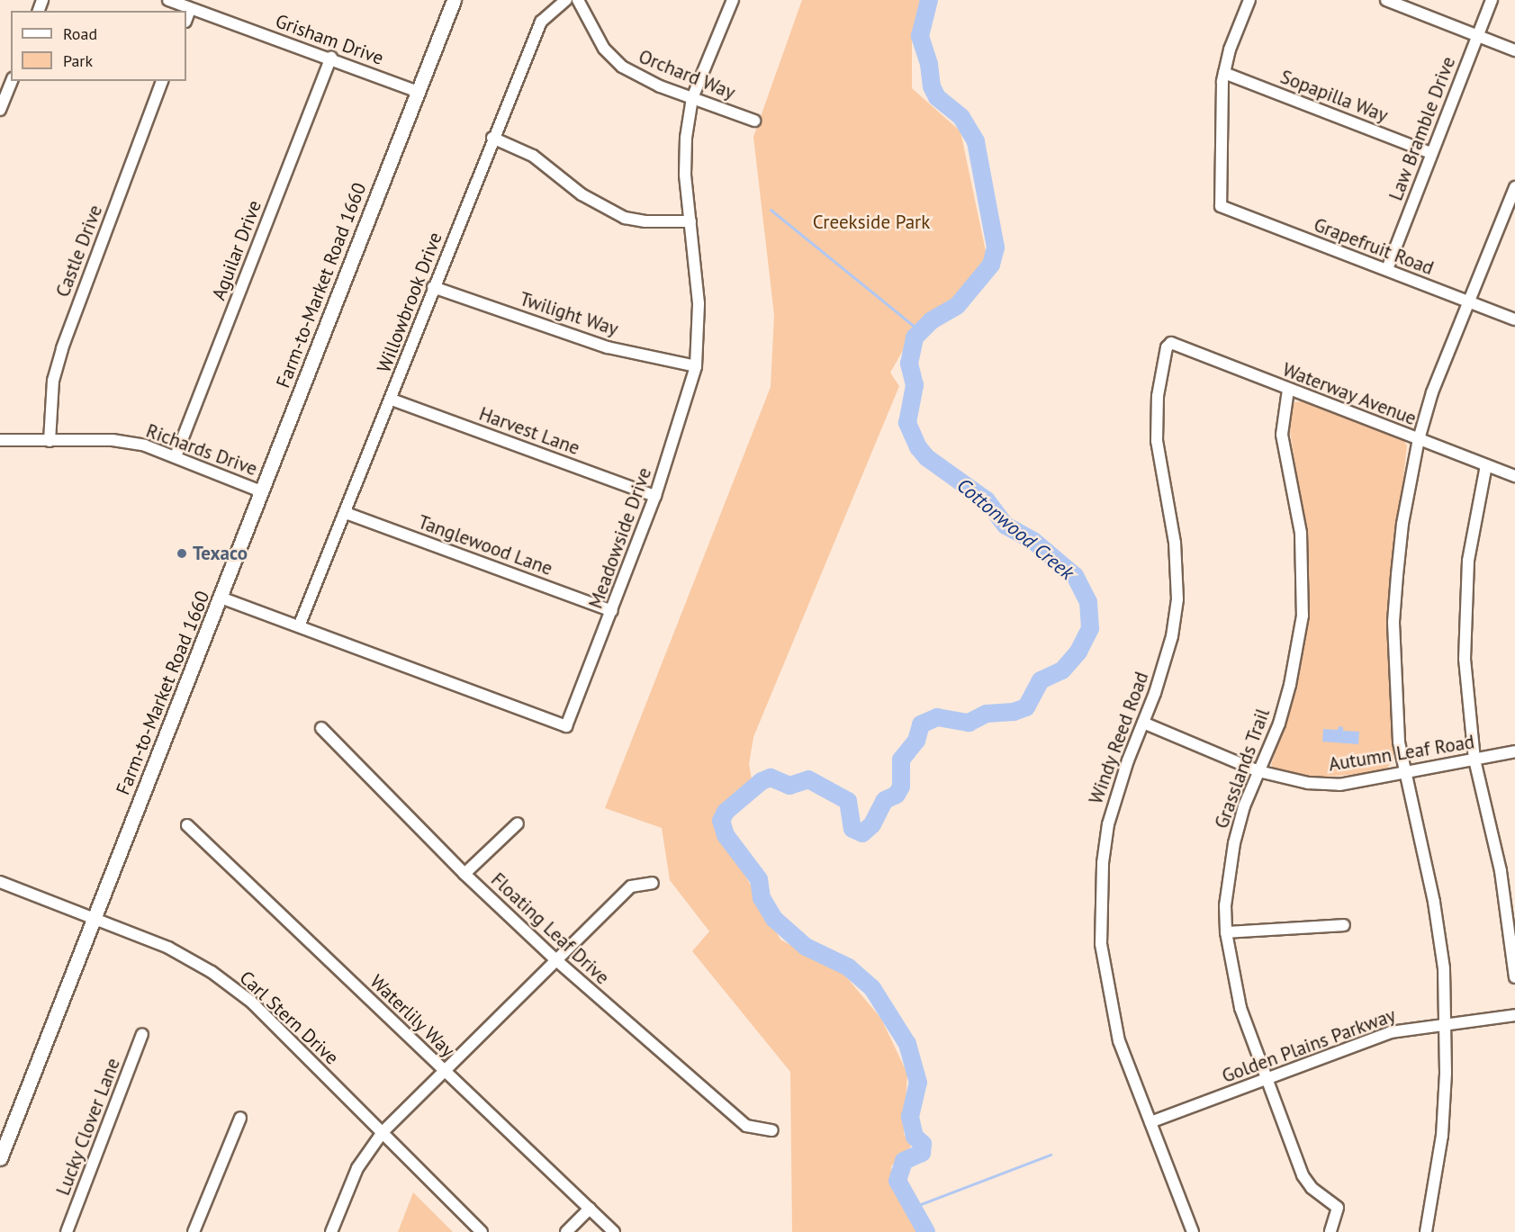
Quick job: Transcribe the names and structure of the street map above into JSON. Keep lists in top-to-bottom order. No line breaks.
{"streets":{"main road":["Farm-to-Market Road 1660"],"street":["Grisham Drive","Orchard Way","Sopapilla Way","Law Bramble Drive","Grapefruit Road","Aguilar Drive","Castle Drive","Willowbrook Drive","Twilight Way","Waterway Avenue","Harvest Lane","Richards Drive","Meadowside Drive","Tanglewood Lane","Windy Reed Road","Autumn Leaf Road","Grasslands Trail","Floating Leaf Drive","Waterlily Way","Carl Stern Drive","Golden Plains Parkway","Lucky Clover Lane"]},"crossings":[["Grisham Drive","Aguilar Drive"],["Grisham Drive","Farm-to-Market Road 1660"],["Orchard Way","Meadowside Drive"],["Sopapilla Way","Law Bramble Drive"],["Sopapilla Way","Grapefruit Road"],["Law Bramble Drive","Grapefruit Road"],["Aguilar Drive","Richards Drive"],["Castle Drive","Richards Drive"],["Farm-to-Market Road 1660","Richards Drive"],["Farm-to-Market Road 1660","Meadowside Drive"],["Farm-to-Market Road 1660","Carl Stern Drive"],["Willowbrook Drive","Twilight Way"],["Willowbrook Drive","Harvest Lane"],["Willowbrook Drive","Meadowside Drive"],["Willowbrook Drive","Tanglewood Lane"],["Twilight Way","Meadowside Drive"],["Waterway Avenue","Windy Reed Road"],["Waterway Avenue","Grasslands Trail"],["Harvest Lane","Meadowside Drive"],["Meadowside Drive","Tanglewood Lane"],["Windy Reed Road","Autumn Leaf Road"],["Windy Reed Road","Golden Plains Parkway"],["Autumn Leaf Road","Grasslands Trail"],["Grasslands Trail","Golden Plains Parkway"]],"water":["Cottonwood Creek"],"parks":["Creekside Park"],"places":["Texaco"],"legend":["Road","Park"]}
